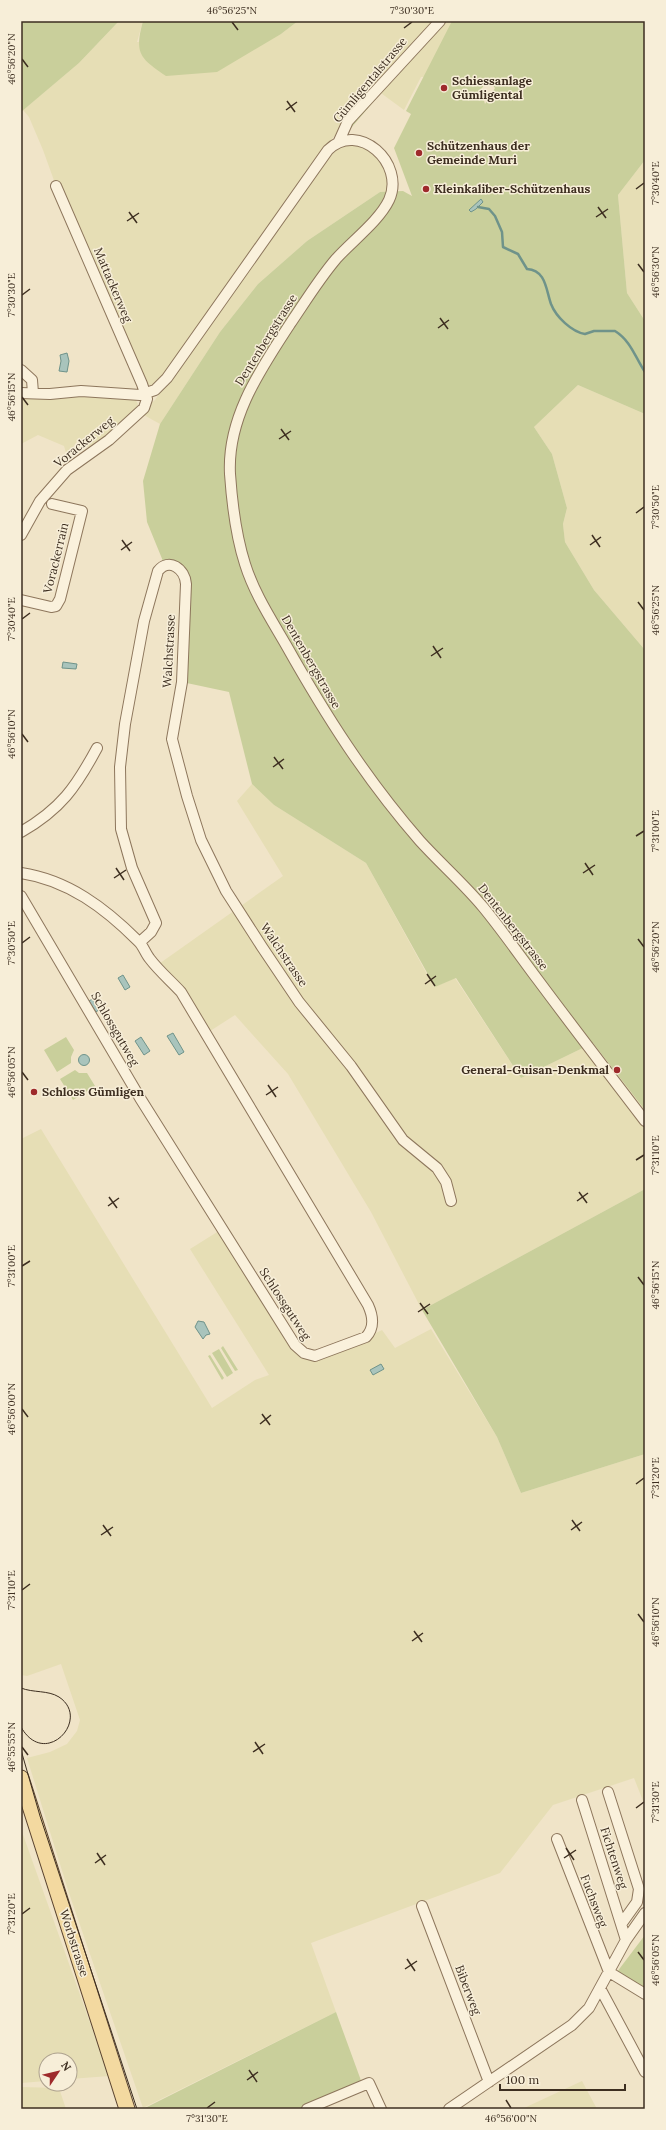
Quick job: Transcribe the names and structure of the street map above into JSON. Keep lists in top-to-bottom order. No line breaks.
{"streets":{"main road":["Worbstrasse"],"street":["Gümligentalstrasse","Mattackerweg","Dentenbergstrasse","Vorackerweg","Vorackerrain","Walchstrasse","Schlossgutweg","Fichtenweg","Fuchsweg","Biberweg"]},"crossings":[["Gümligentalstrasse","Dentenbergstrasse"],["Mattackerweg","Vorackerweg"],["Walchstrasse","Schlossgutweg"]],"places":["Schiessanlage Gümligental","Schützenhaus der Gemeinde Muri","Kleinkaliber-Schützenhaus","General-Guisan-Denkmal","Schloss Gümligen"],"scale_bar":"100 m","north":"top right","coordinates":["46°56'25\"N","7°30'30\"E","46°56'20\"N","7°30'40\"E","46°56'30\"N","46°56'15\"N","7°30'50\"E","46°56'10\"N","7°31'00\"E","46°56'05\"N","7°31'10\"E","46°56'00\"N","7°31'20\"E","46°55'55\"N","7°31'30\"E"]}
